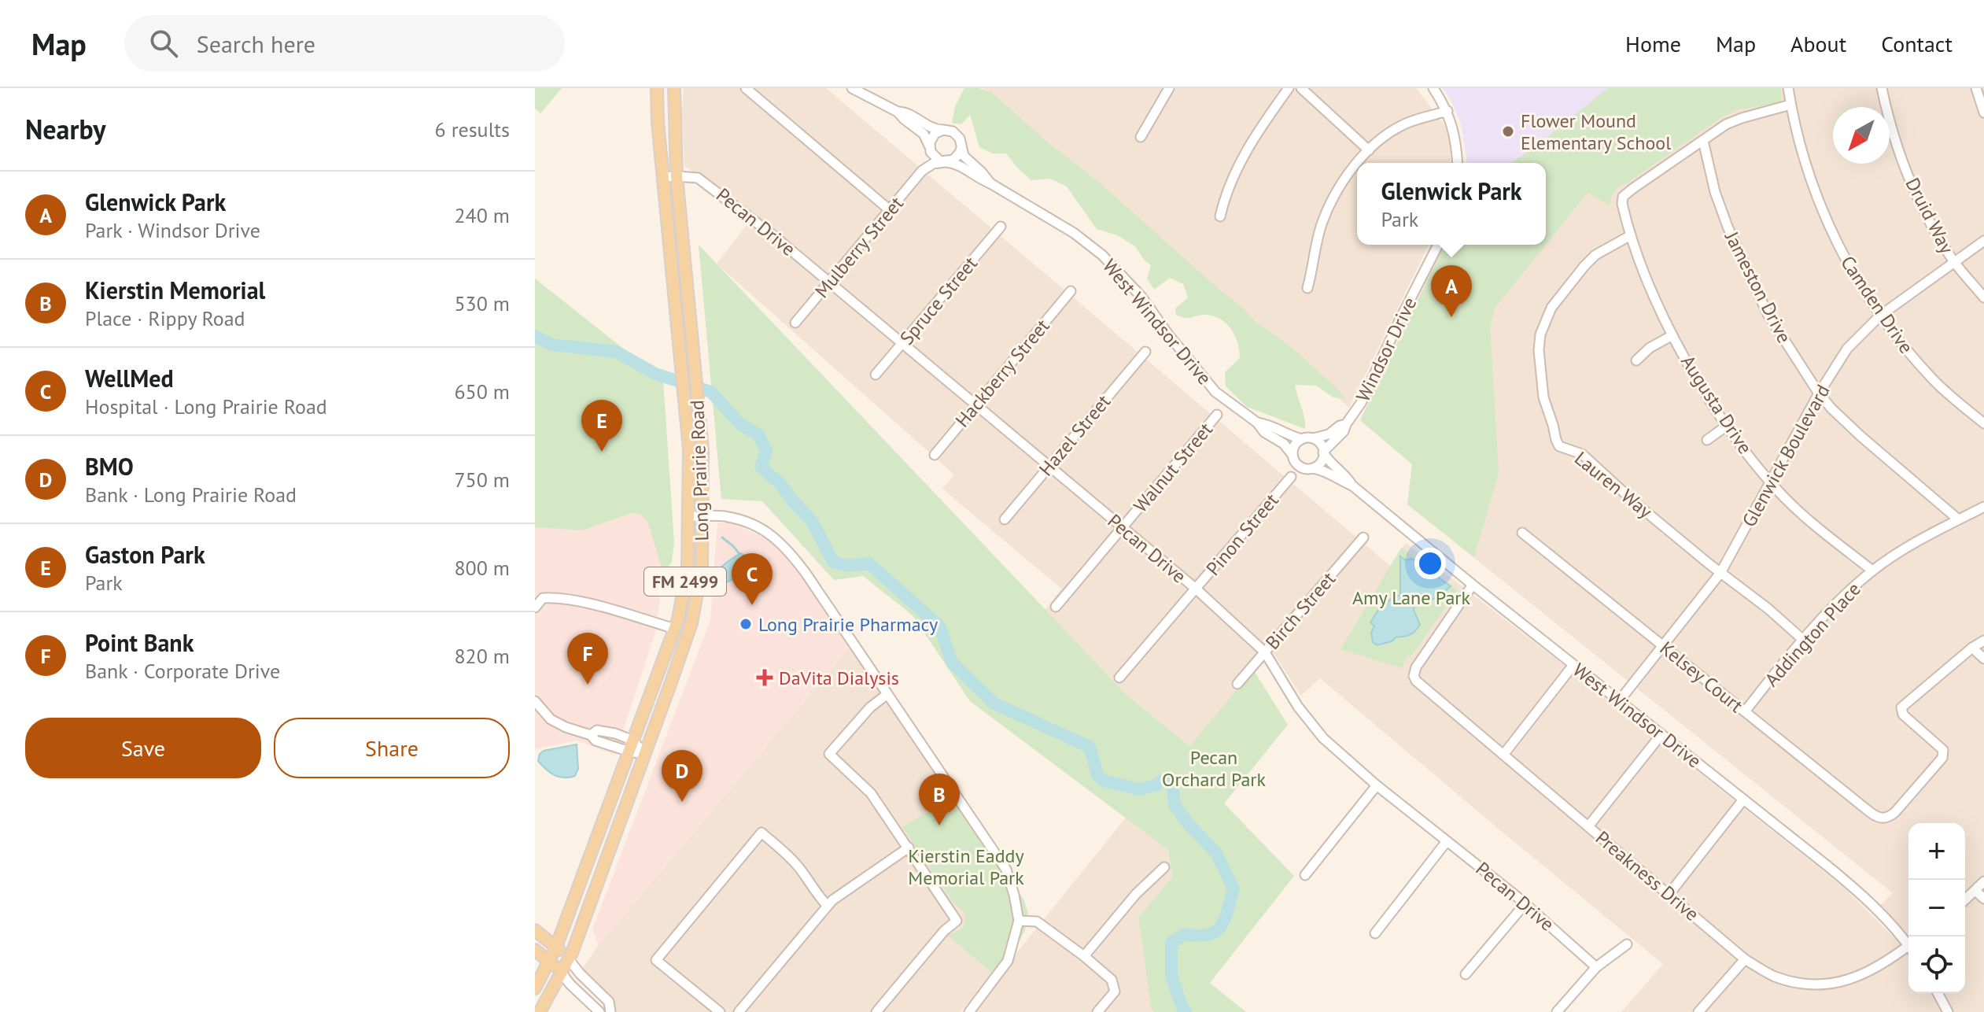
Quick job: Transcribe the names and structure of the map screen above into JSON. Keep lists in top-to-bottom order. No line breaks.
{"streets":{"main road":["Long Prairie Road","FM 2499"],"street":["Druid Way","Pecan Drive","Mulberry Street","Jameston Drive","Spruce Street","Camden Drive","West Windsor Drive","Windsor Drive","Hackberry Street","Augusta Drive","Hazel Street","Glenwick Boulevard","Walnut Street","Lauren Way","Pinon Street","Birch Street","Addington Place","Kelsey Court","Preakness Drive"]},"crossings":[["Druid Way","Glenwick Boulevard"],["Pecan Drive","Mulberry Street"],["Pecan Drive","Spruce Street"],["Pecan Drive","Hackberry Street"],["Pecan Drive","Hazel Street"],["Pecan Drive","Walnut Street"],["Pecan Drive","Long Prairie Road"],["Pecan Drive","Pinon Street"],["Pecan Drive","Birch Street"],["Mulberry Street","West Windsor Drive"],["Jameston Drive","Augusta Drive"],["Jameston Drive","Glenwick Boulevard"],["Jameston Drive","Addington Place"],["Camden Drive","Glenwick Boulevard"],["West Windsor Drive","Windsor Drive"],["West Windsor Drive","Glenwick Boulevard"],["West Windsor Drive","Preakness Drive"],["Augusta Drive","Glenwick Boulevard"],["Augusta Drive","Lauren Way"],["Augusta Drive","Addington Place"],["Glenwick Boulevard","Lauren Way"],["Glenwick Boulevard","Kelsey Court"],["Lauren Way","Addington Place"],["Addington Place","Kelsey Court"]],"parks":["Amy Lane Park","Pecan Orchard Park","Kierstin Eaddy Memorial Park"],"places":{"other":["Flower Mound Elementary School","Long Prairie Pharmacy"],"health":["DaVita Dialysis"]},"north":"bottom left","page":{"header":"Map","search":"Search here","nav":["Home","Map","About","Contact"],"heading":["Nearby","6 results"],"popup":["Glenwick Park","Park"],"list":[{"mark":"A","name":"Glenwick Park","note":"Park · Windsor Drive","value":"240 m"},{"mark":"B","name":"Kierstin Memorial","note":"Place · Rippy Road","value":"530 m"},{"mark":"C","name":"WellMed","note":"Hospital · Long Prairie Road","value":"650 m"},{"mark":"D","name":"BMO","note":"Bank · Long Prairie Road","value":"750 m"},{"mark":"E","name":"Gaston Park","note":"Park","value":"800 m"},{"mark":"F","name":"Point Bank","note":"Bank · Corporate Drive","value":"820 m"}],"pins":["A","E","C","F","D","B"],"buttons":["Save","Share"],"map_buttons":["+","−"]}}
